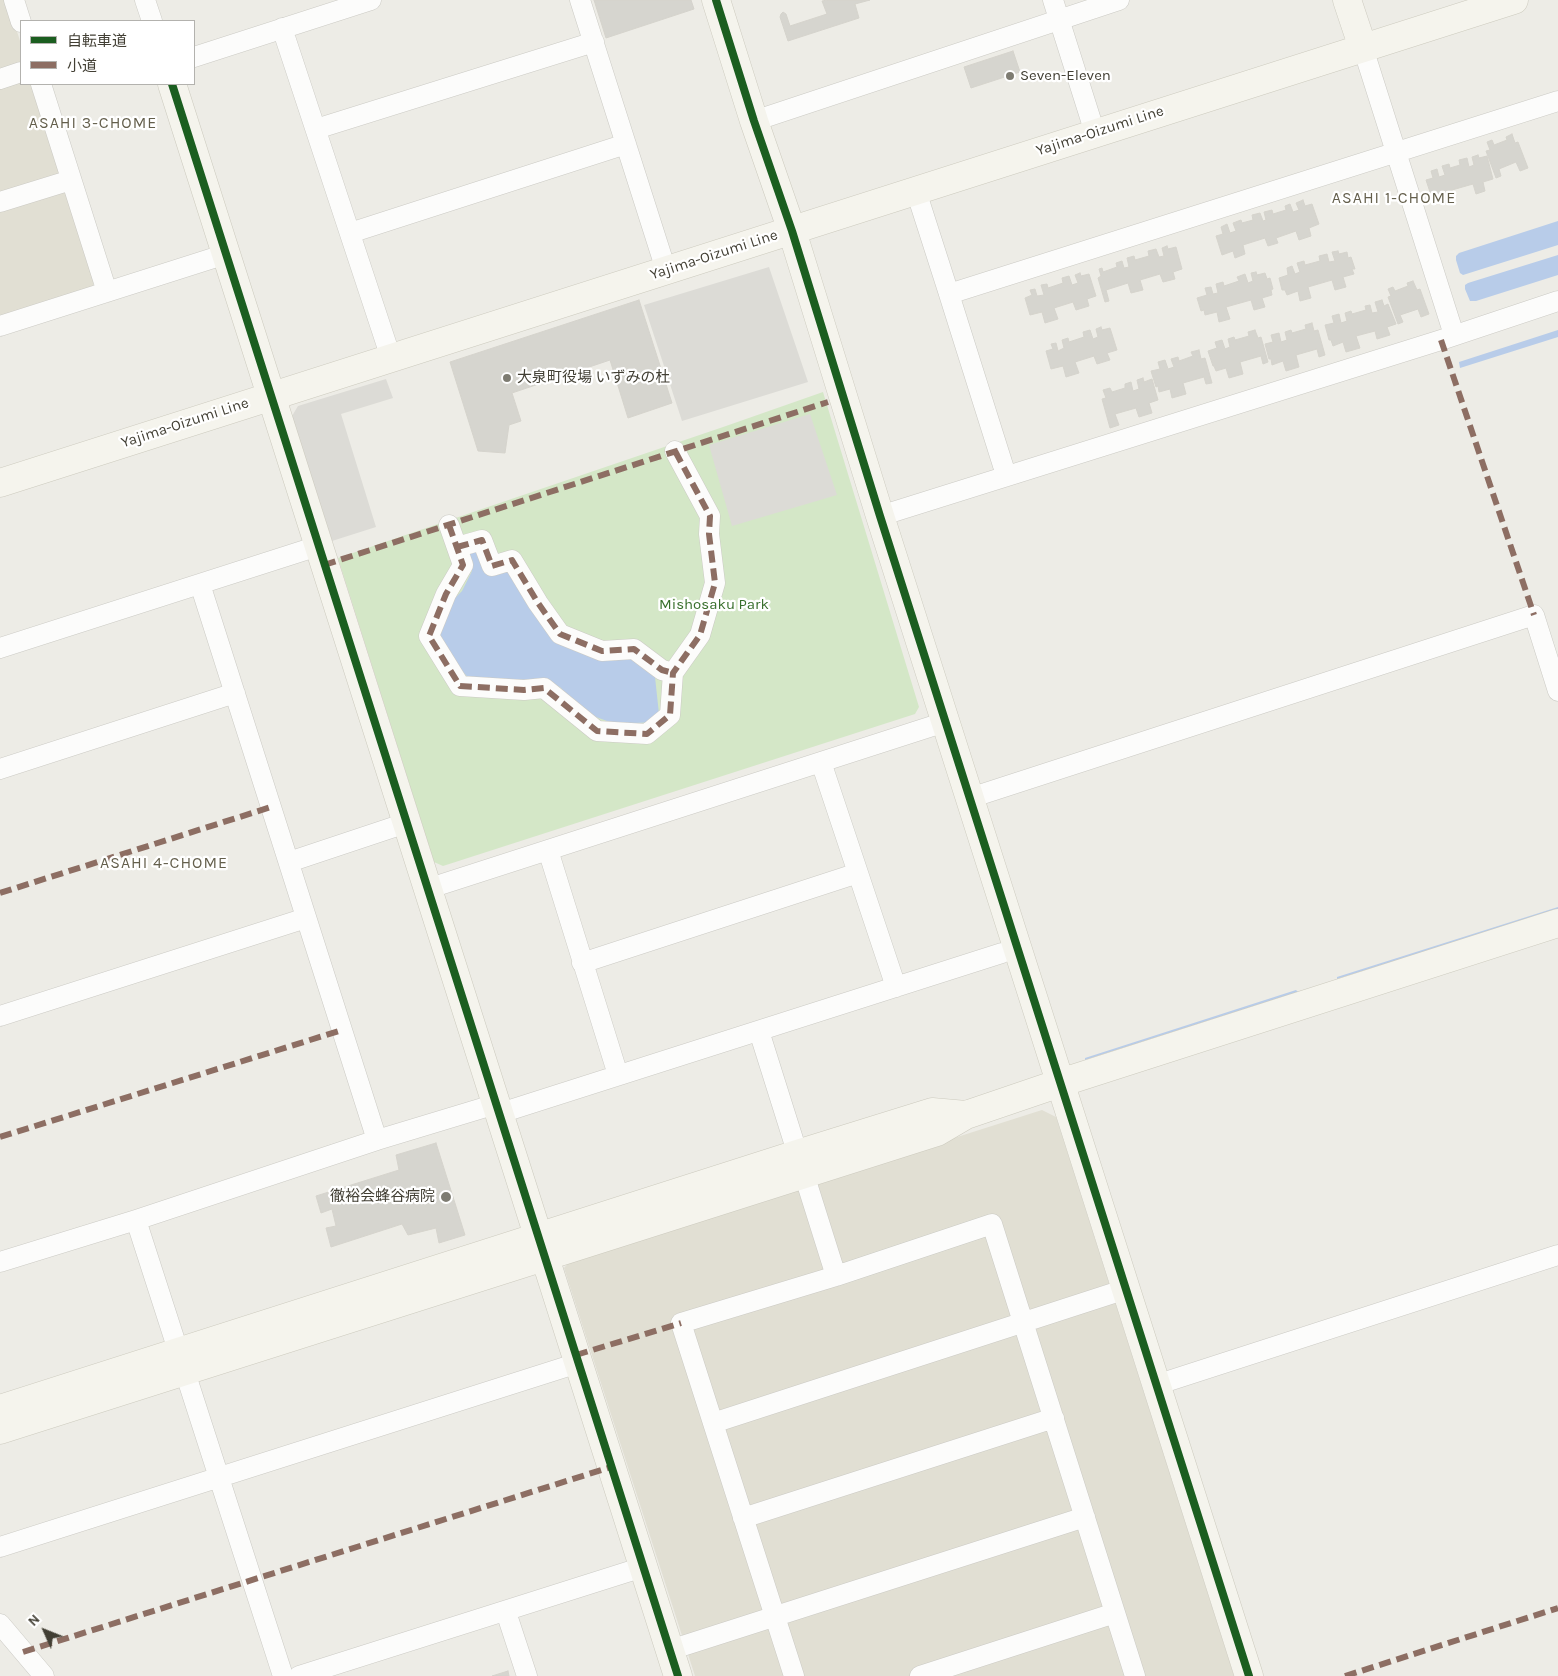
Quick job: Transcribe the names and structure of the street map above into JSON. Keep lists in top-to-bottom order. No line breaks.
{"streets":{"street":["Yajima-Oizumi Line"]},"districts":["ASAHI 3-CHOME","ASAHI 1-CHOME","ASAHI 4-CHOME"],"parks":["Mishosaku Park"],"places":["Seven-Eleven","大泉町役場 いずみの杜","徹裕会蜂谷病院"],"legend":["自転車道","小道"],"north":"top left"}
